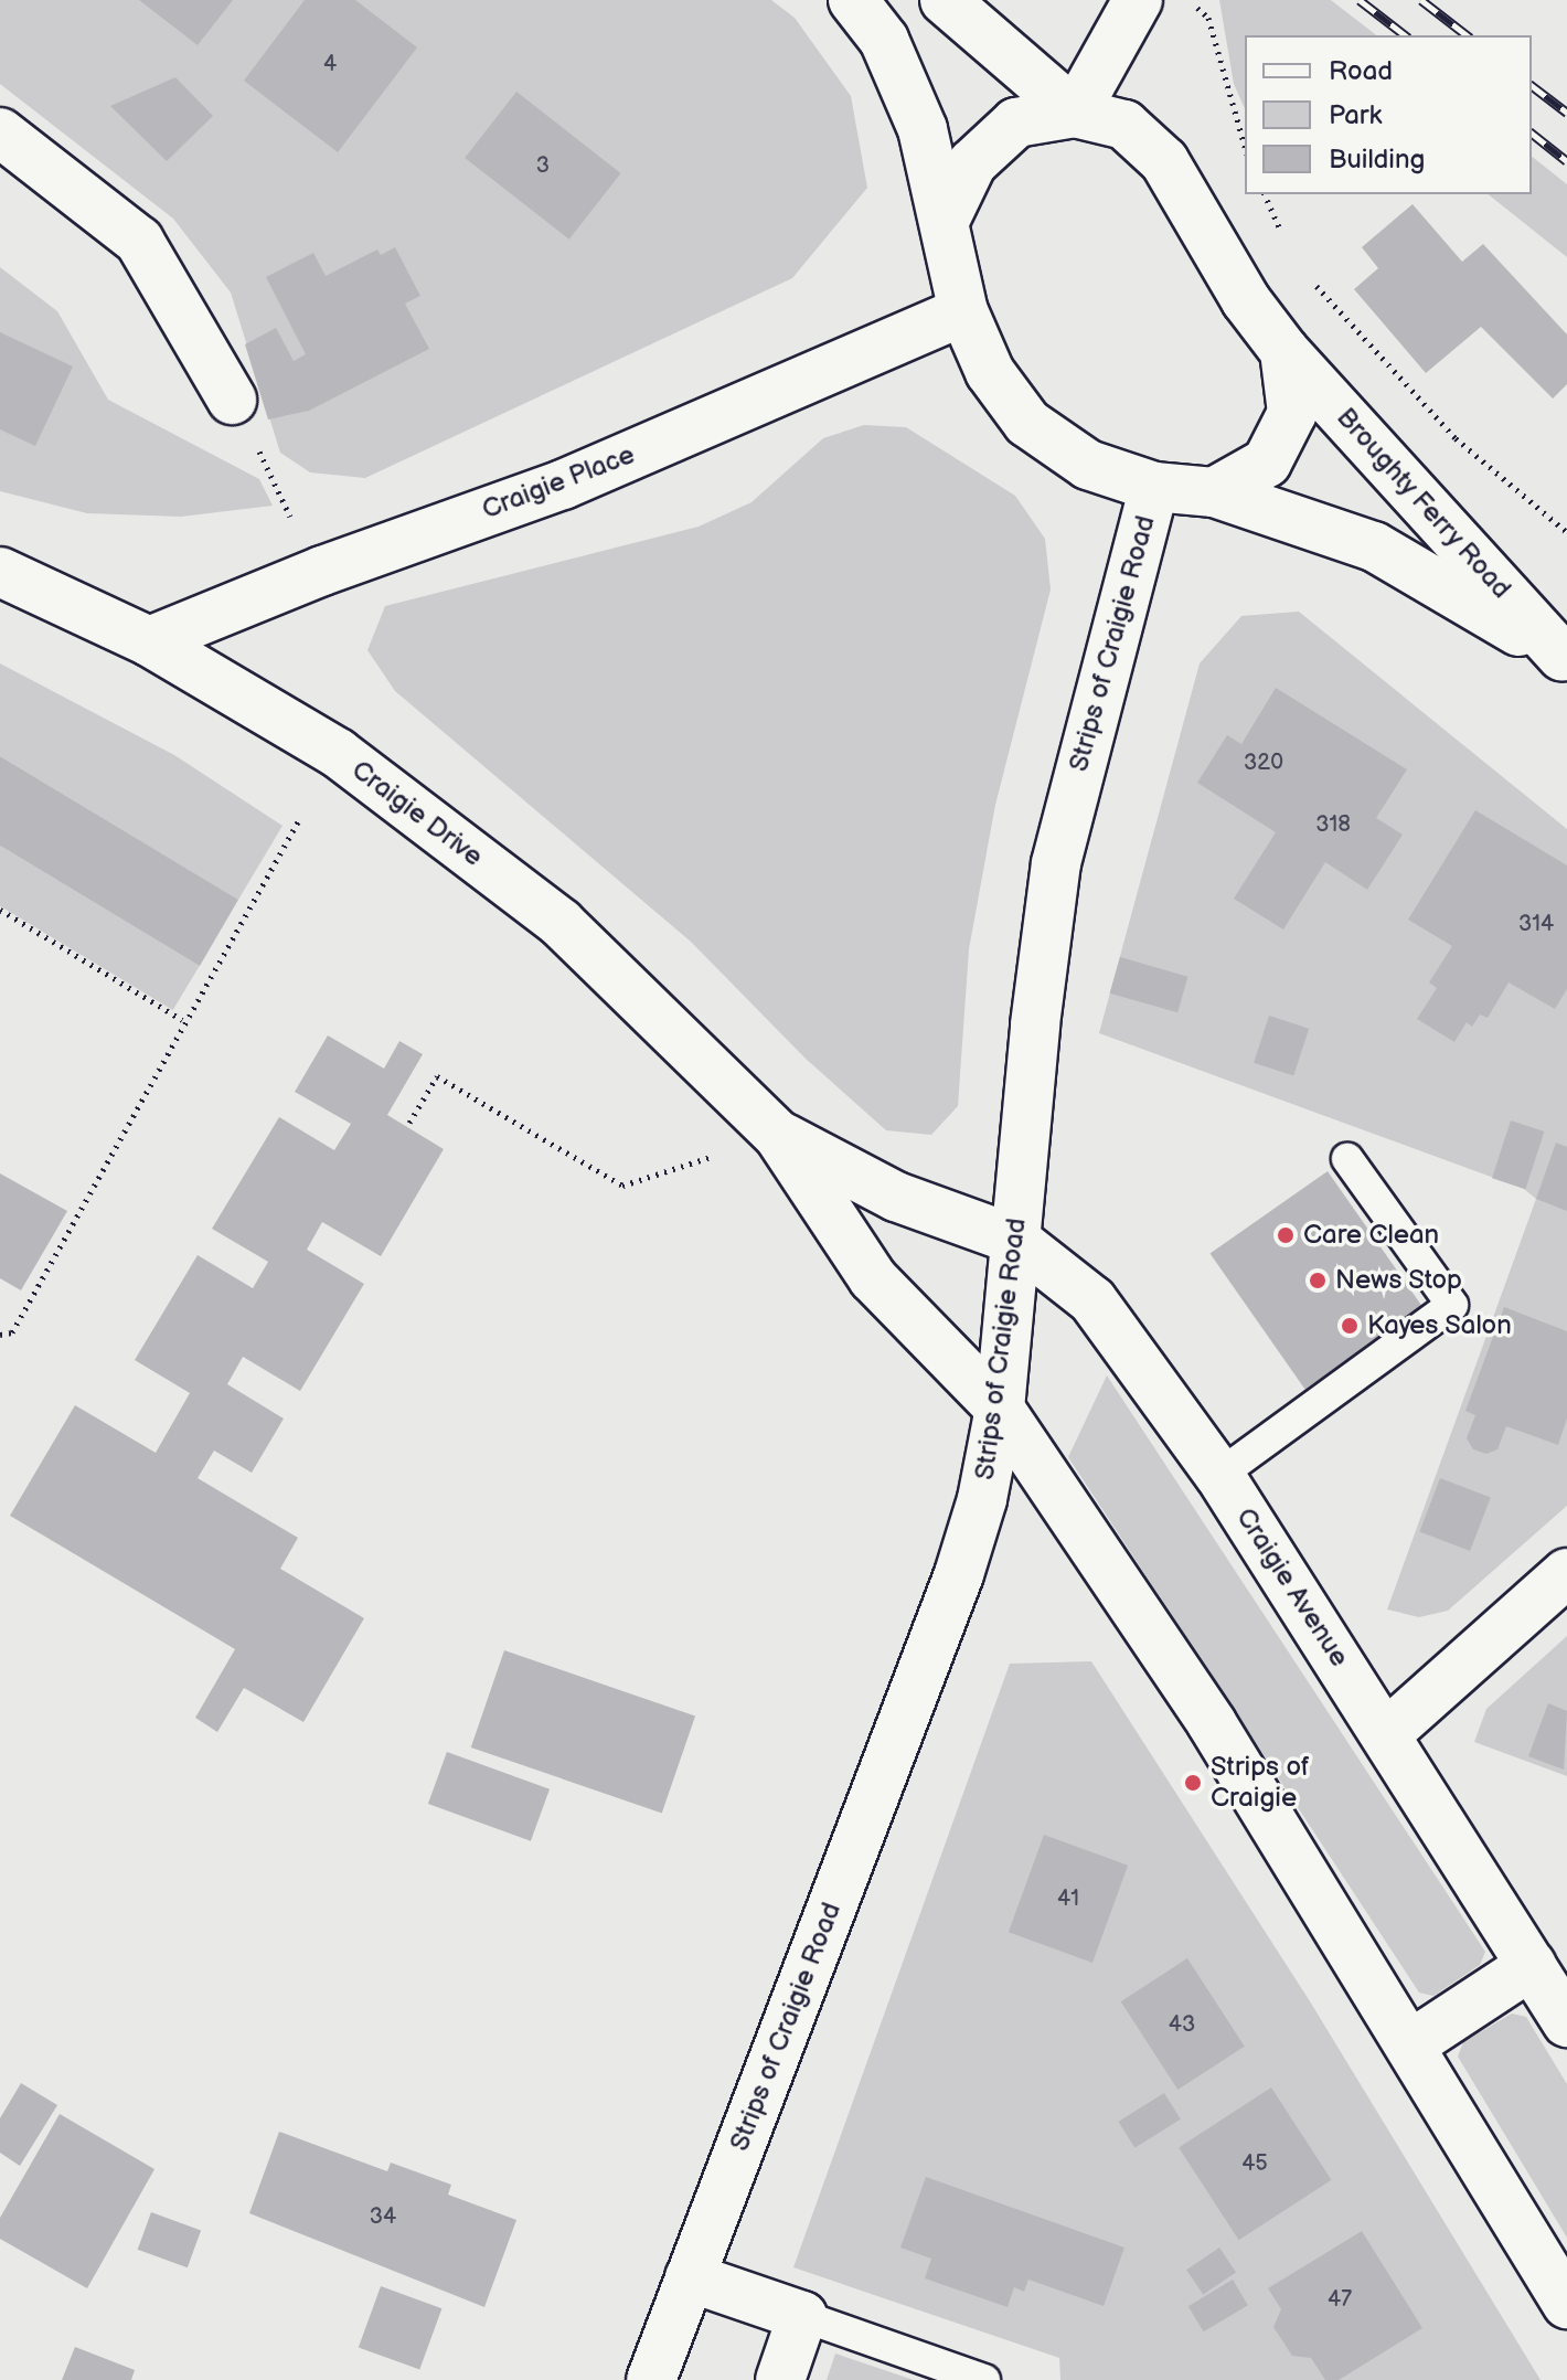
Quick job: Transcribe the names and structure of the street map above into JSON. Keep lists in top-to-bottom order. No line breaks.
{"streets":{"street":["Craigie Place","Broughty Ferry Road","Strips of Craigie Road","Craigie Drive","Craigie Avenue"]},"crossings":[["Craigie Place","Broughty Ferry Road"],["Craigie Place","Craigie Drive"],["Broughty Ferry Road","Strips of Craigie Road"],["Strips of Craigie Road","Craigie Drive"],["Strips of Craigie Road","Craigie Avenue"],["Craigie Drive","Craigie Avenue"]],"places":["Care Clean","News Stop","Kayes Salon","Strips of Craigie"],"house_numbers":["4","3","320","318","314","41","43","45","34","47"],"legend":["Road","Park","Building"]}
